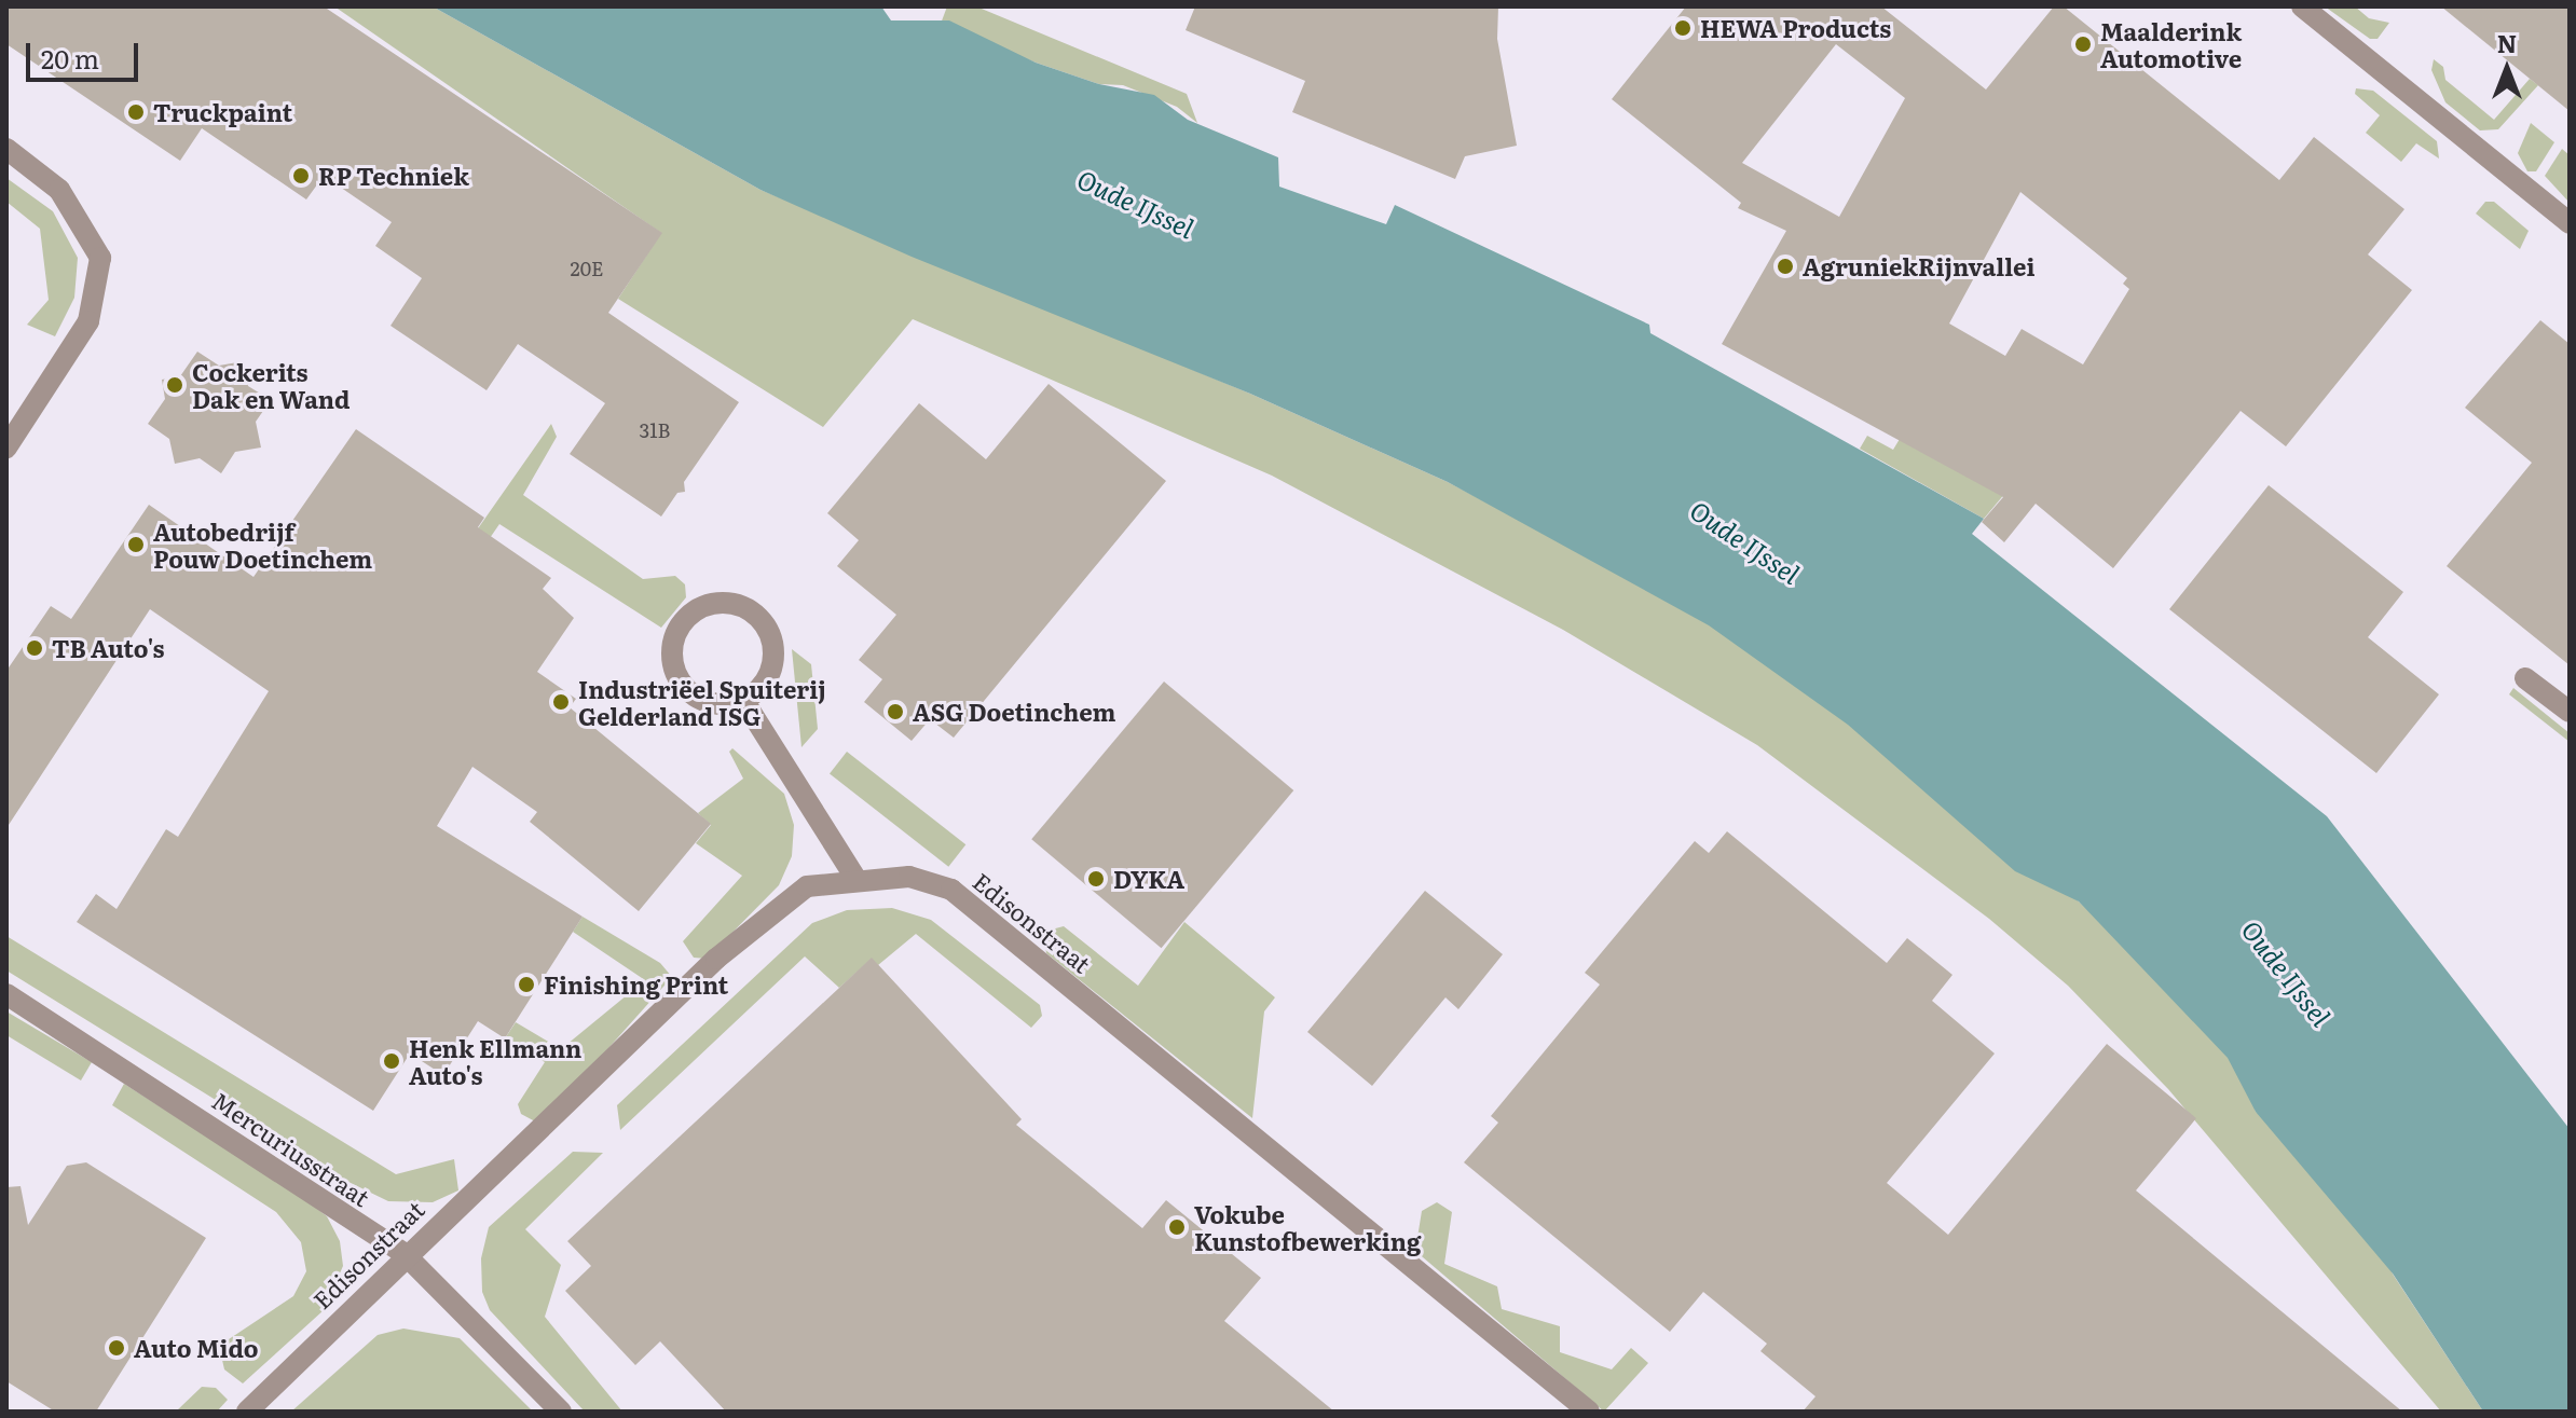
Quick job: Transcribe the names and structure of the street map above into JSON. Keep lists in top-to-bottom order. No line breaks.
{"streets":{"street":["Edisonstraat","Mercuriusstraat"]},"crossings":[["Edisonstraat","Mercuriusstraat"]],"water":["Oude IJssel"],"places":["HEWA Products","Maalderink Automotive","Truckpaint","RP Techniek","AgruniekRijnvallei","Cockerits Dak en Wand","Autobedrijf Pouw Doetinchem","TB Auto's","Industriëel Spuiterij Gelderland ISG","ASG Doetinchem","DYKA","Finishing Print","Henk Ellmann Auto's","Vokube Kunstofbewerking","Auto Mido"],"house_numbers":["20E","31B"],"scale_bar":"20 m","north":"top"}
